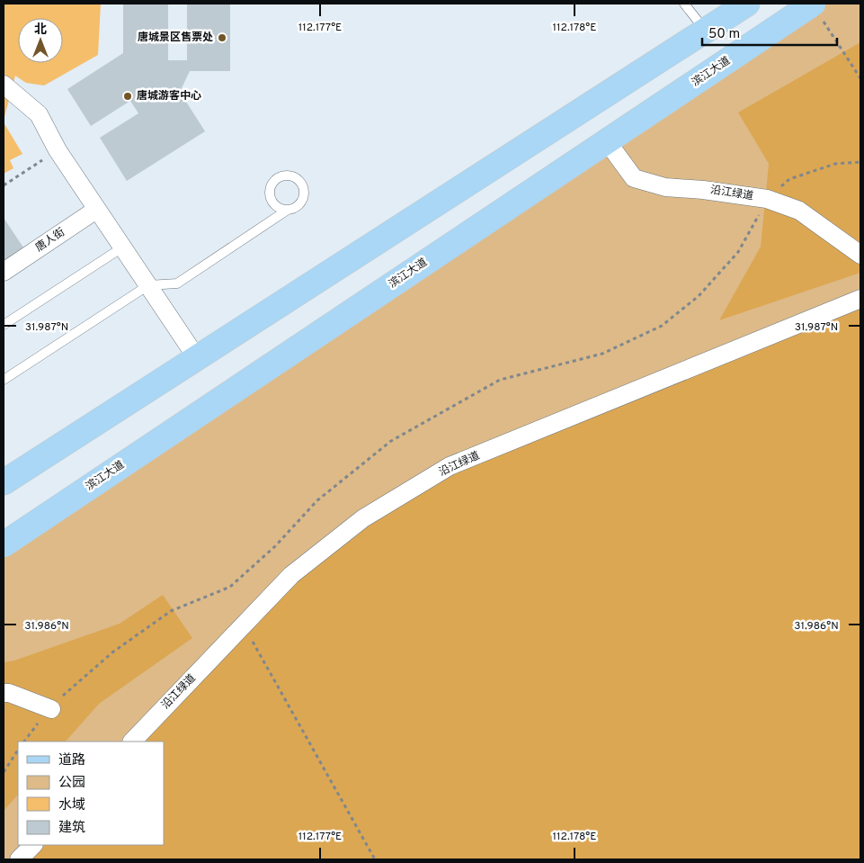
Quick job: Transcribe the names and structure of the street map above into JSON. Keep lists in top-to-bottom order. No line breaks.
{"streets":{"main road":["滨江大道"],"street":["沿江绿道","唐人街"]},"crossings":[["滨江大道","沿江绿道"]],"places":["唐城景区售票处","唐城游客中心"],"legend":["道路","公园","水域","建筑"],"scale_bar":"50 m","north":"top","coordinates":["112.177°E","112.178°E","31.987°N","31.986°N"]}
